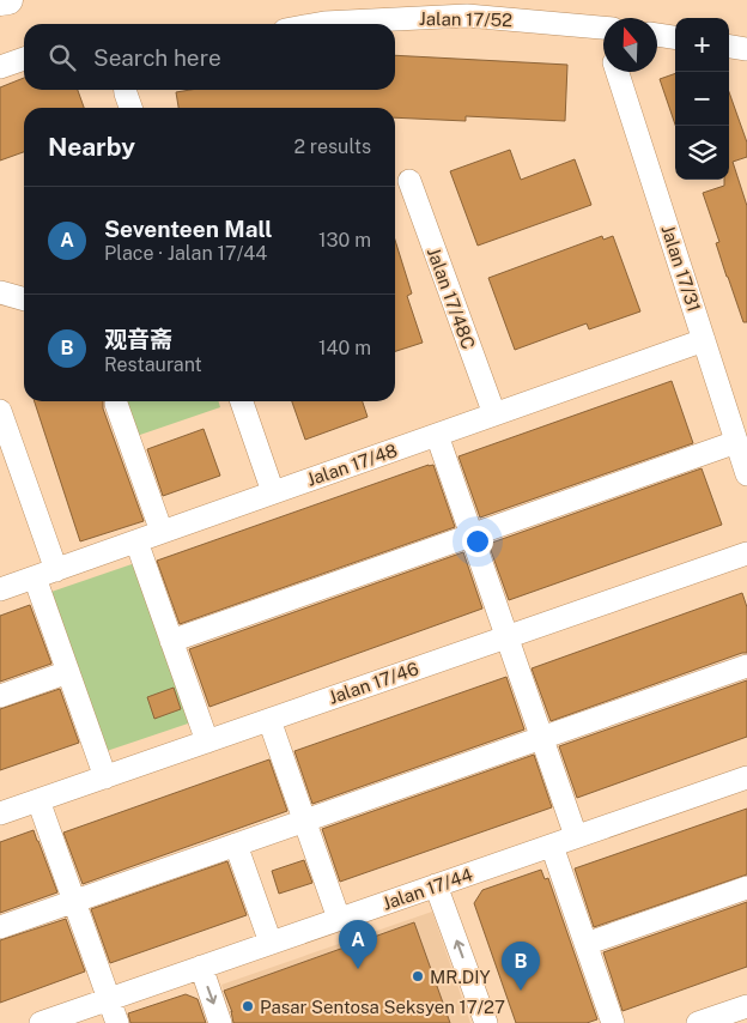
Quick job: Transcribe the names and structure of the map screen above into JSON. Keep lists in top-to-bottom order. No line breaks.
{"streets":{"street":["Jalan 17/52","Jalan 17/31","Jalan 17/48C","Jalan 17/48","Jalan 17/46","Jalan 17/44"]},"crossings":[["Jalan 17/31","Jalan 17/48"],["Jalan 17/48C","Jalan 17/48"]],"places":["MR.DIY","Pasar Sentosa Seksyen 17/27"],"north":"top","page":{"map_buttons":["+","−"],"search":"Search here","heading":["Nearby","2 results"],"list":[{"mark":"A","name":"Seventeen Mall","note":"Place · Jalan 17/44","value":"130 m"},{"mark":"B","name":"观音斋","note":"Restaurant","value":"140 m"}],"pins":["A","B"]}}
